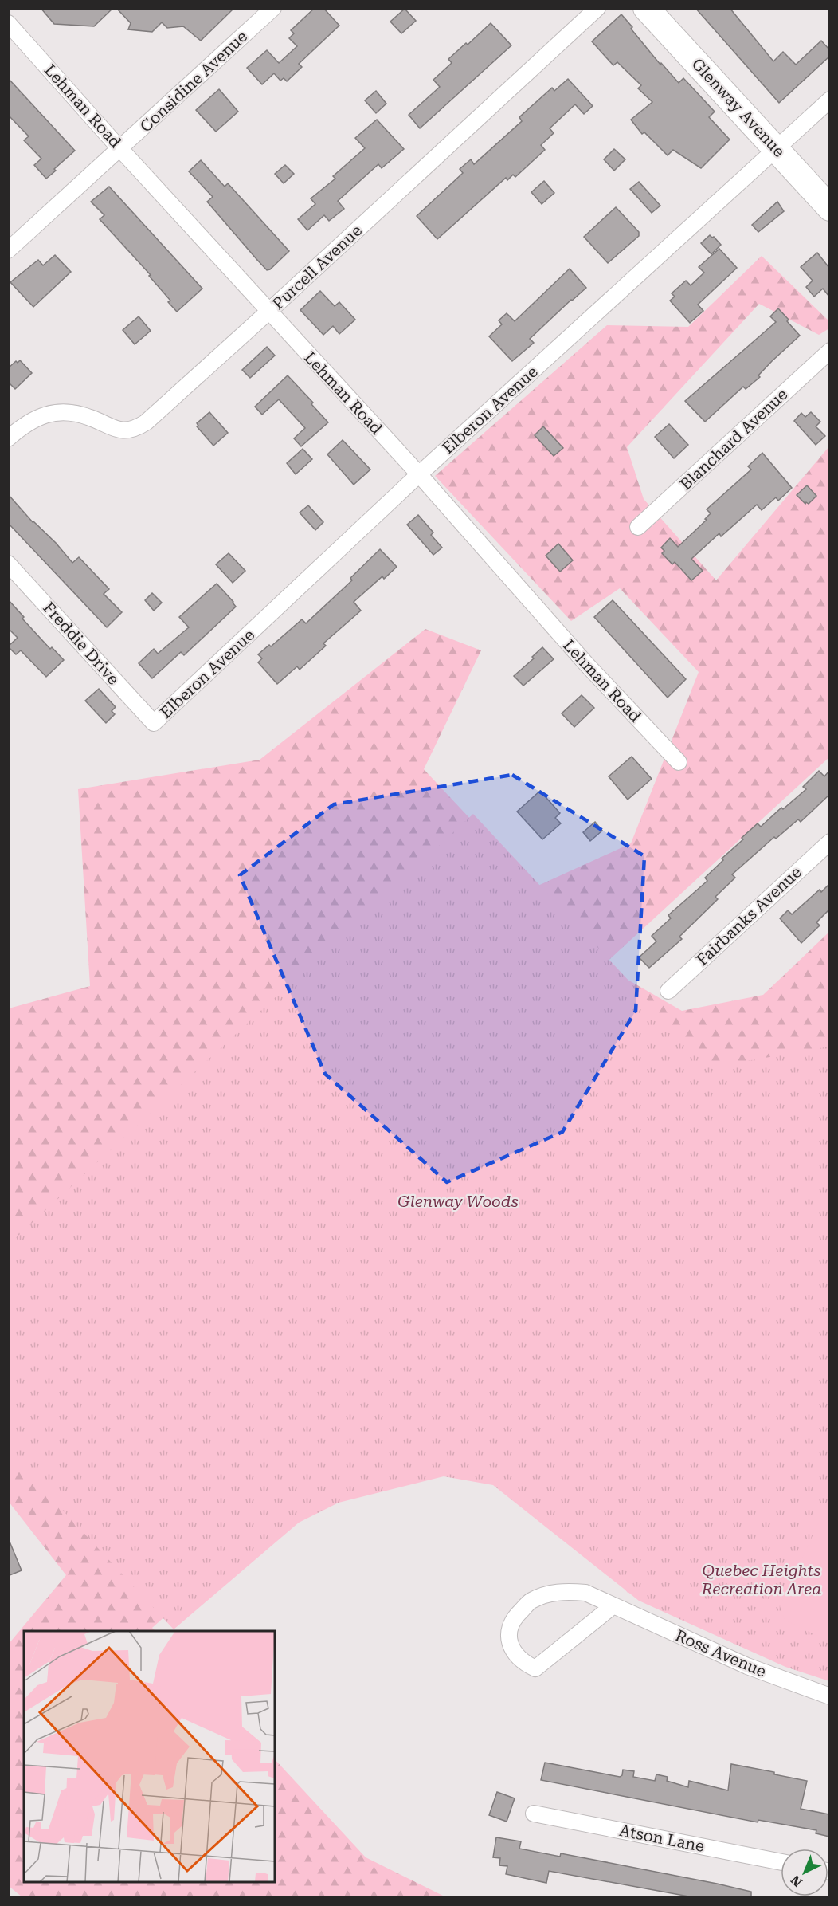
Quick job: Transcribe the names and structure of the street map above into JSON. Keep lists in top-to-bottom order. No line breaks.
{"streets":{"main road":["Glenway Avenue"],"street":["Considine Avenue","Lehman Road","Purcell Avenue","Elberon Avenue","Blanchard Avenue","Freddie Drive","Fairbanks Avenue","Ross Avenue","Atson Lane"]},"crossings":[["Considine Avenue","Lehman Road"],["Lehman Road","Purcell Avenue"],["Lehman Road","Elberon Avenue"],["Glenway Avenue","Elberon Avenue"],["Elberon Avenue","Freddie Drive"]],"parks":["Glenway Woods","Quebec Heights Recreation Area"],"north":"bottom left"}
